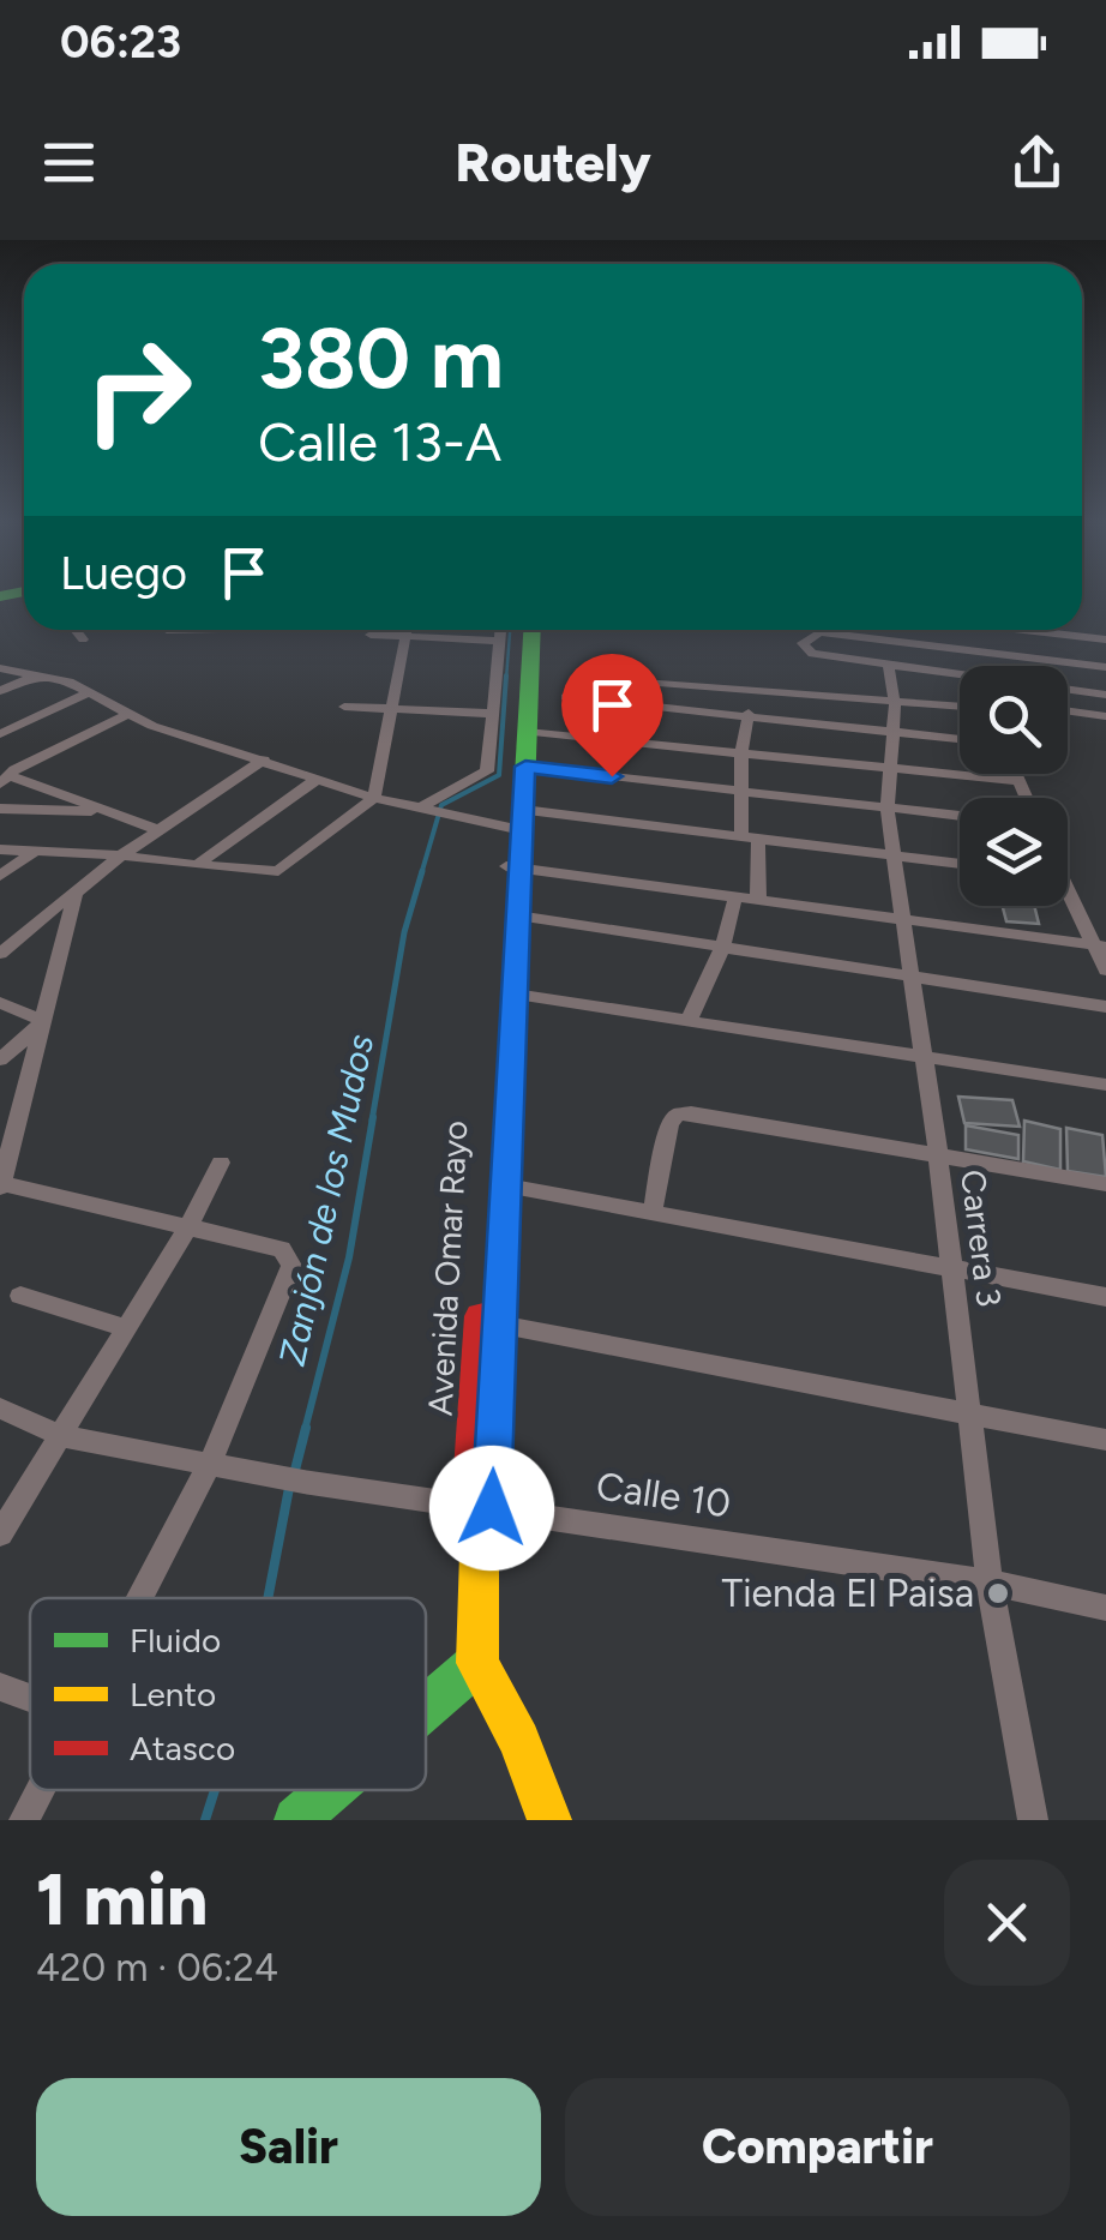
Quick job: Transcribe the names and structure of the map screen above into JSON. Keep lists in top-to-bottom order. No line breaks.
{"streets":{"street":["Carrera 3","Avenida Omar Rayo","Calle 10"]},"crossings":[["Carrera 3","Calle 10"],["Avenida Omar Rayo","Calle 10"]],"water":["Zanjón de los Mudos"],"places":["Tienda El Paisa"],"legend":["Fluido","Lento","Atasco"],"page":{"status":"06:23","header":"Routely","turn":["380 m","Calle 13-A"],"then":"Luego","heading":["1 min","420 m · 06:24"],"buttons":["Salir","Compartir"]}}
